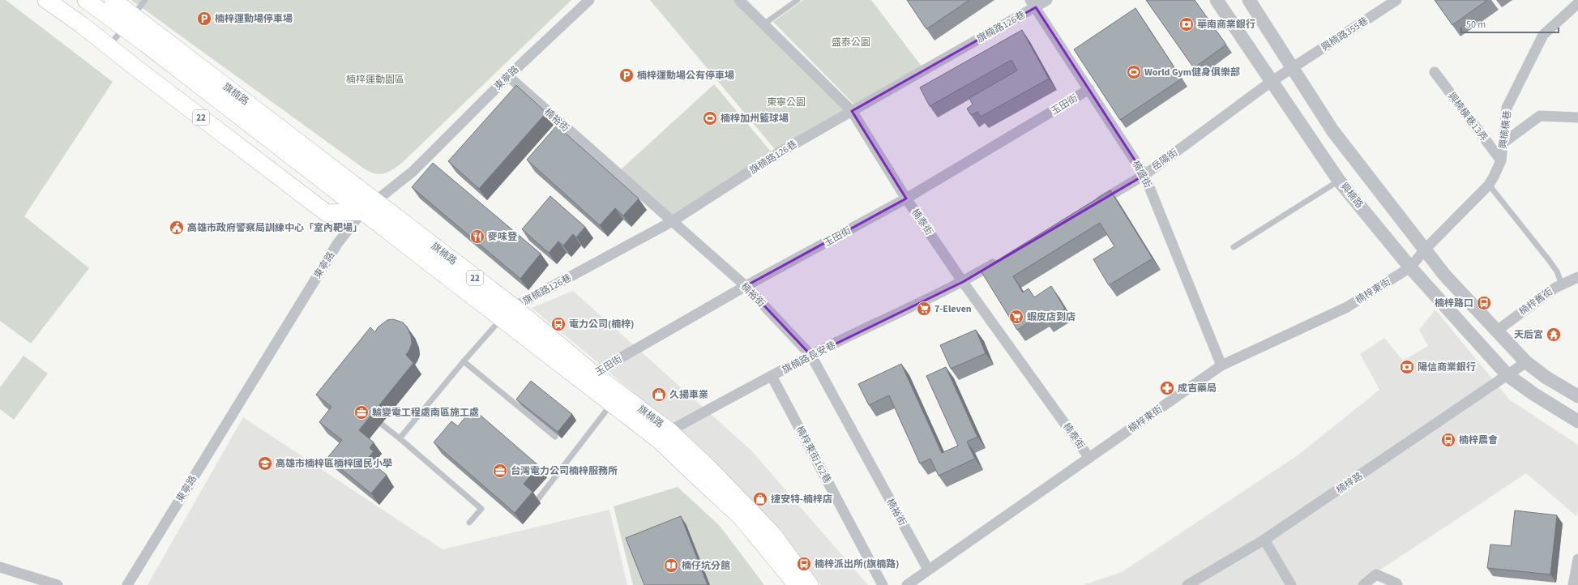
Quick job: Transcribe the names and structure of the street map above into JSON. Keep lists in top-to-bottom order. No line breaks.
{"streets":{"main road":["旗楠路","22"],"street":["旗楠路126巷","興楠路355巷","東寧路","玉田街","興楠橫巷13弄","楠裕街","興楠橫巷","岳陽街","楠盛街","興楠路","楠泰街","楠梓東街","楠梓舊街","旗楠路長安巷","楠梓東街162巷","楠梓路"]},"crossings":[["旗楠路126巷","旗楠路"],["旗楠路126巷","楠裕街"],["旗楠路126巷","楠盛街"],["旗楠路126巷","楠泰街"],["興楠路355巷","岳陽街"],["東寧路","旗楠路"],["東寧路","22"],["東寧路","楠裕街"],["旗楠路","玉田街"],["旗楠路","22"],["旗楠路","旗楠路長安巷"],["玉田街","楠裕街"],["玉田街","楠盛街"],["玉田街","楠泰街"],["興楠橫巷13弄","興楠橫巷"],["楠裕街","楠梓東街"],["楠裕街","旗楠路長安巷"],["興楠橫巷","楠梓東街"],["岳陽街","楠盛街"],["岳陽街","興楠路"],["楠盛街","楠梓東街"],["興楠路","楠梓東街"],["興楠路","楠梓路"],["楠泰街","楠梓東街"],["楠泰街","旗楠路長安巷"],["旗楠路長安巷","楠梓東街162巷"]],"parks":["盛泰公園","楠梓運動園區","東寧公園"],"places":{"parking":["楠梓運動場停車場","楠梓運動場公有停車場"],"bank":["華南商業銀行","陽信商業銀行"],"sports":["World Gym健身俱樂部","楠梓加州籃球場"],"public building":["高雄市政府警察局訓練中心「室內靶場」"],"restaurant":["麥味登"],"bus stop":["楠梓路口","電力公司(楠梓)","楠梓農會","楠梓派出所(旗楠路)"],"supermarket":["7-Eleven","蝦皮店到店"],"temple":["天后宮"],"pharmacy":["成吉藥局"],"shop":["久揚車業","捷安特-楠梓店"],"office":["輸變電工程處南區施工處","台灣電力公司楠梓服務所"],"school or university":["高雄市楠梓區楠梓國民小學"],"library":["楠仔坑分館"]},"scale_bar":"50 m"}
